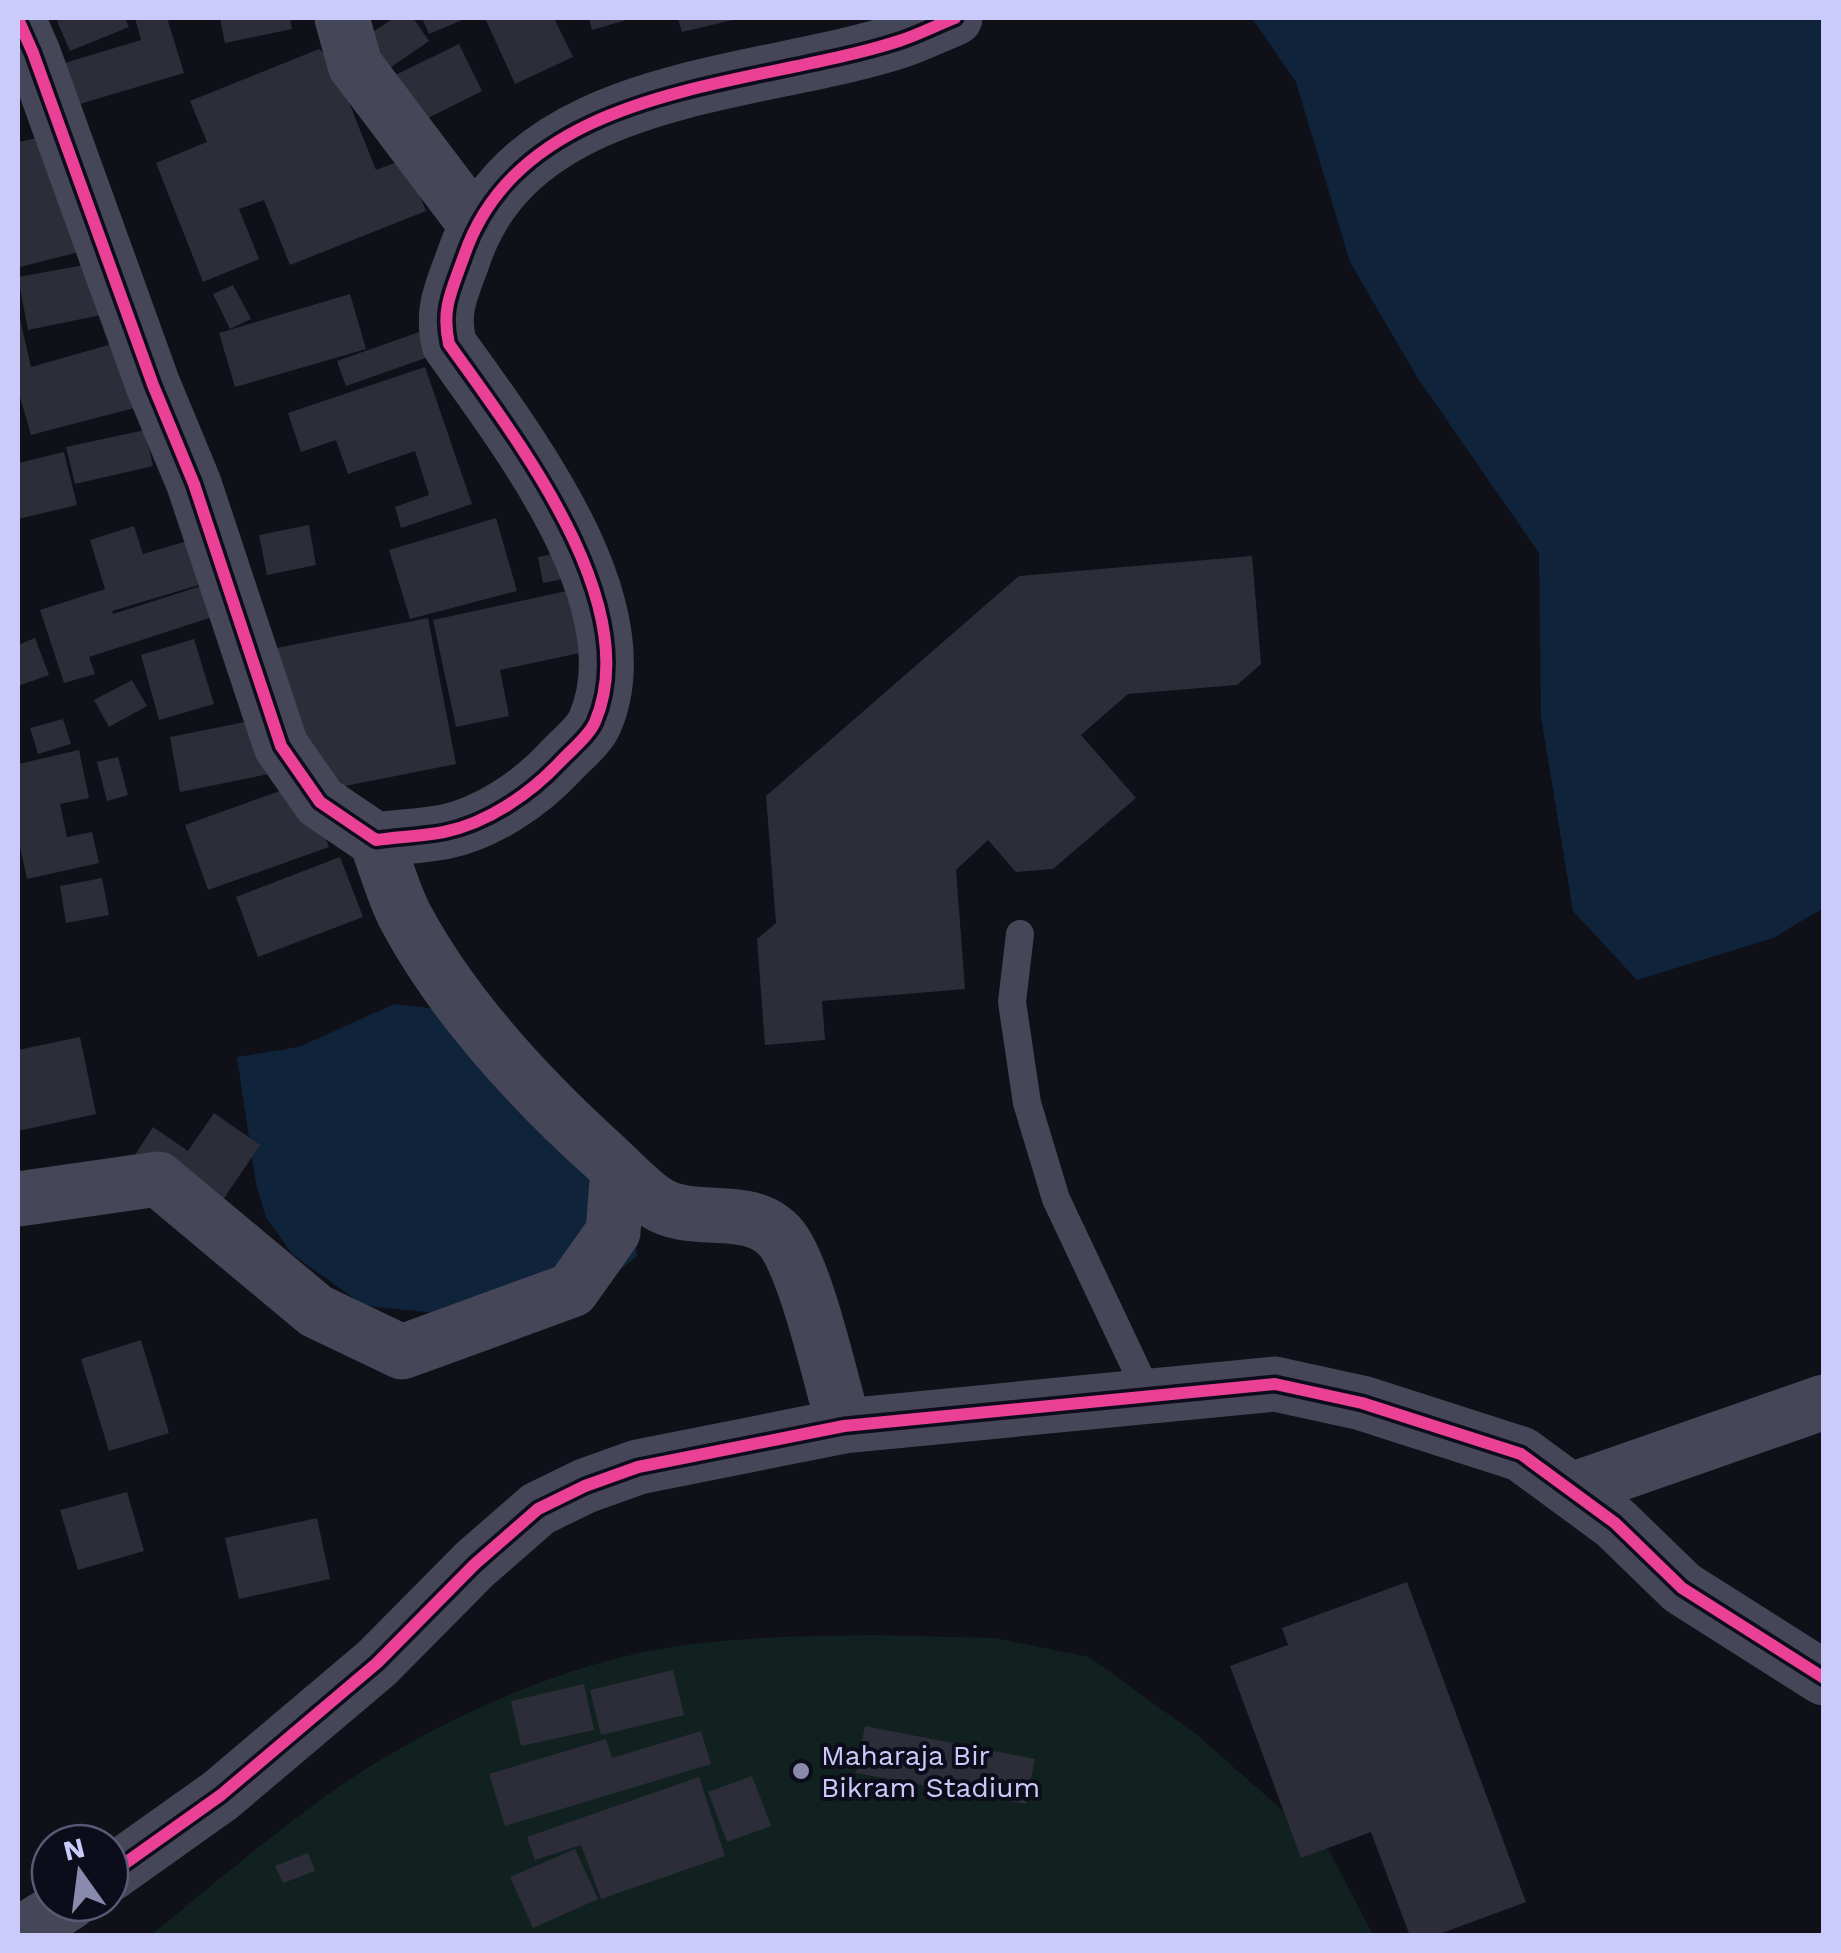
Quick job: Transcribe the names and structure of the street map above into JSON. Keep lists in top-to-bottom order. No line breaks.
{"places":["Maharaja Bir Bikram Stadium"],"north":"top"}
